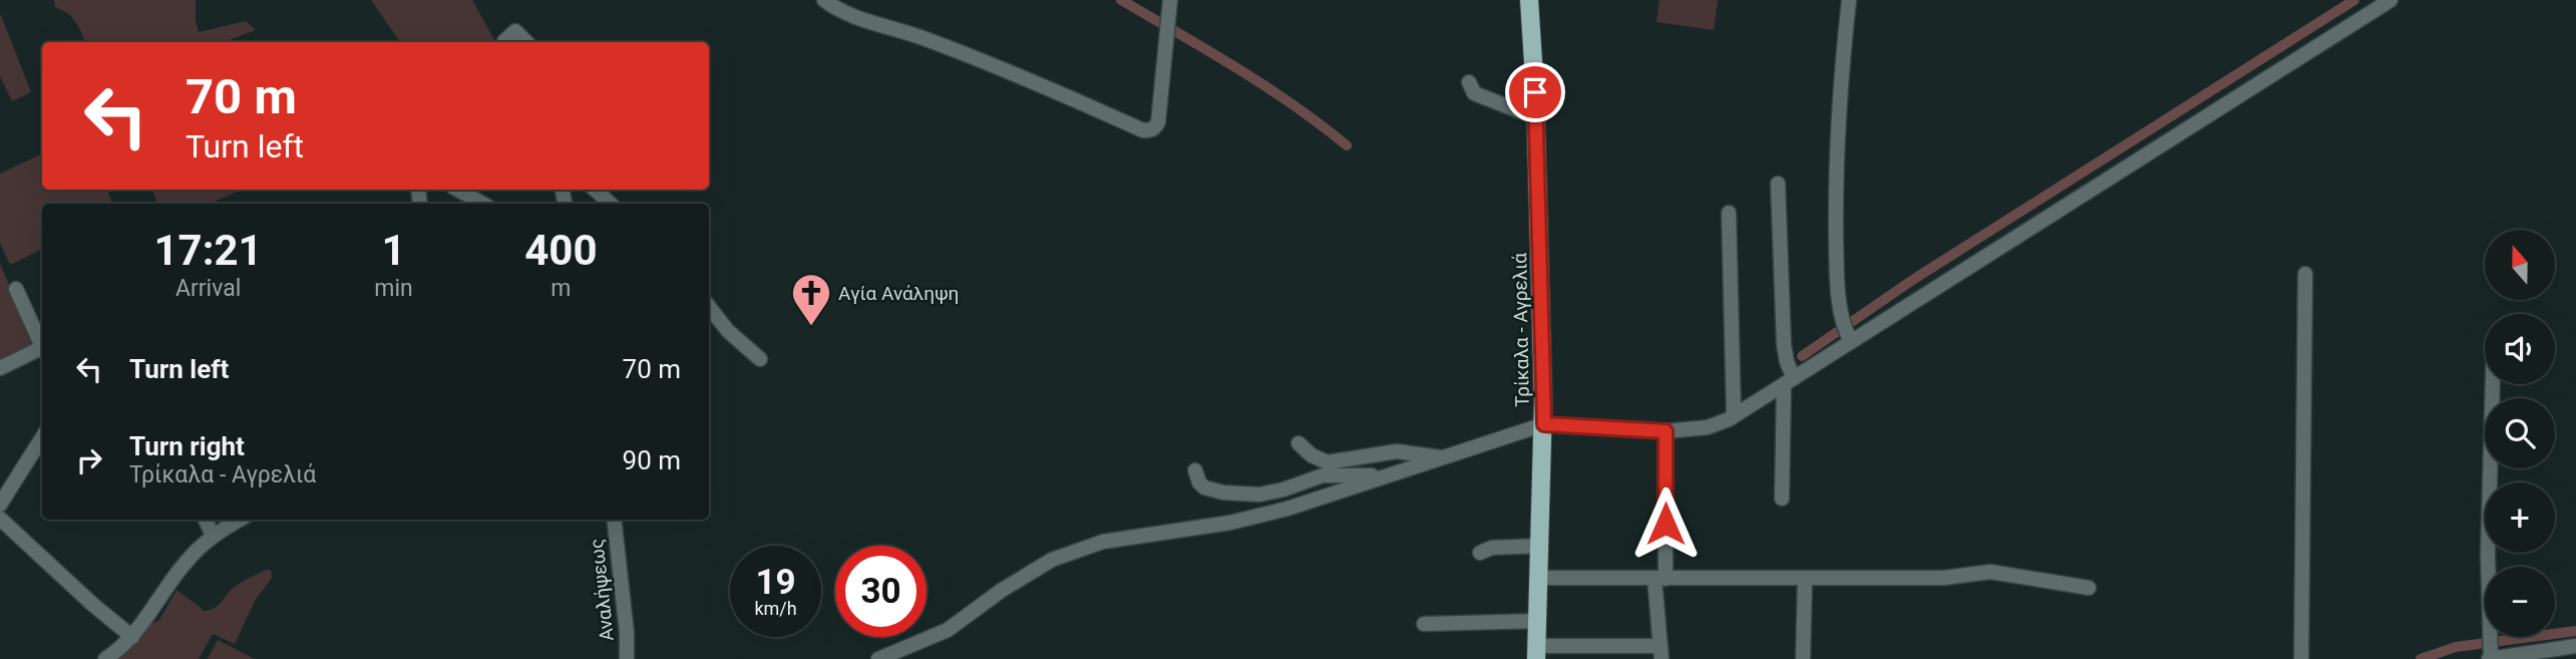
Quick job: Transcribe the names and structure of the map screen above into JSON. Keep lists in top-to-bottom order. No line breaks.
{"streets":{"main road":["Τρίκαλα - Αγρελιά"],"street":["Αναλήψεως"]},"places":{"church":["Αγία Ανάληψη"]},"north":"top","page":{"turn":["70 m","Turn left"],"eta":["17:21","Arrival","1","min","400","m"],"map_buttons":["+","−"],"list":[{"name":"Turn left","value":"70 m"},{"name":"Turn right","note":"Τρίκαλα - Αγρελιά","value":"90 m"}],"speed":"19 km/h","limit":"30"}}
